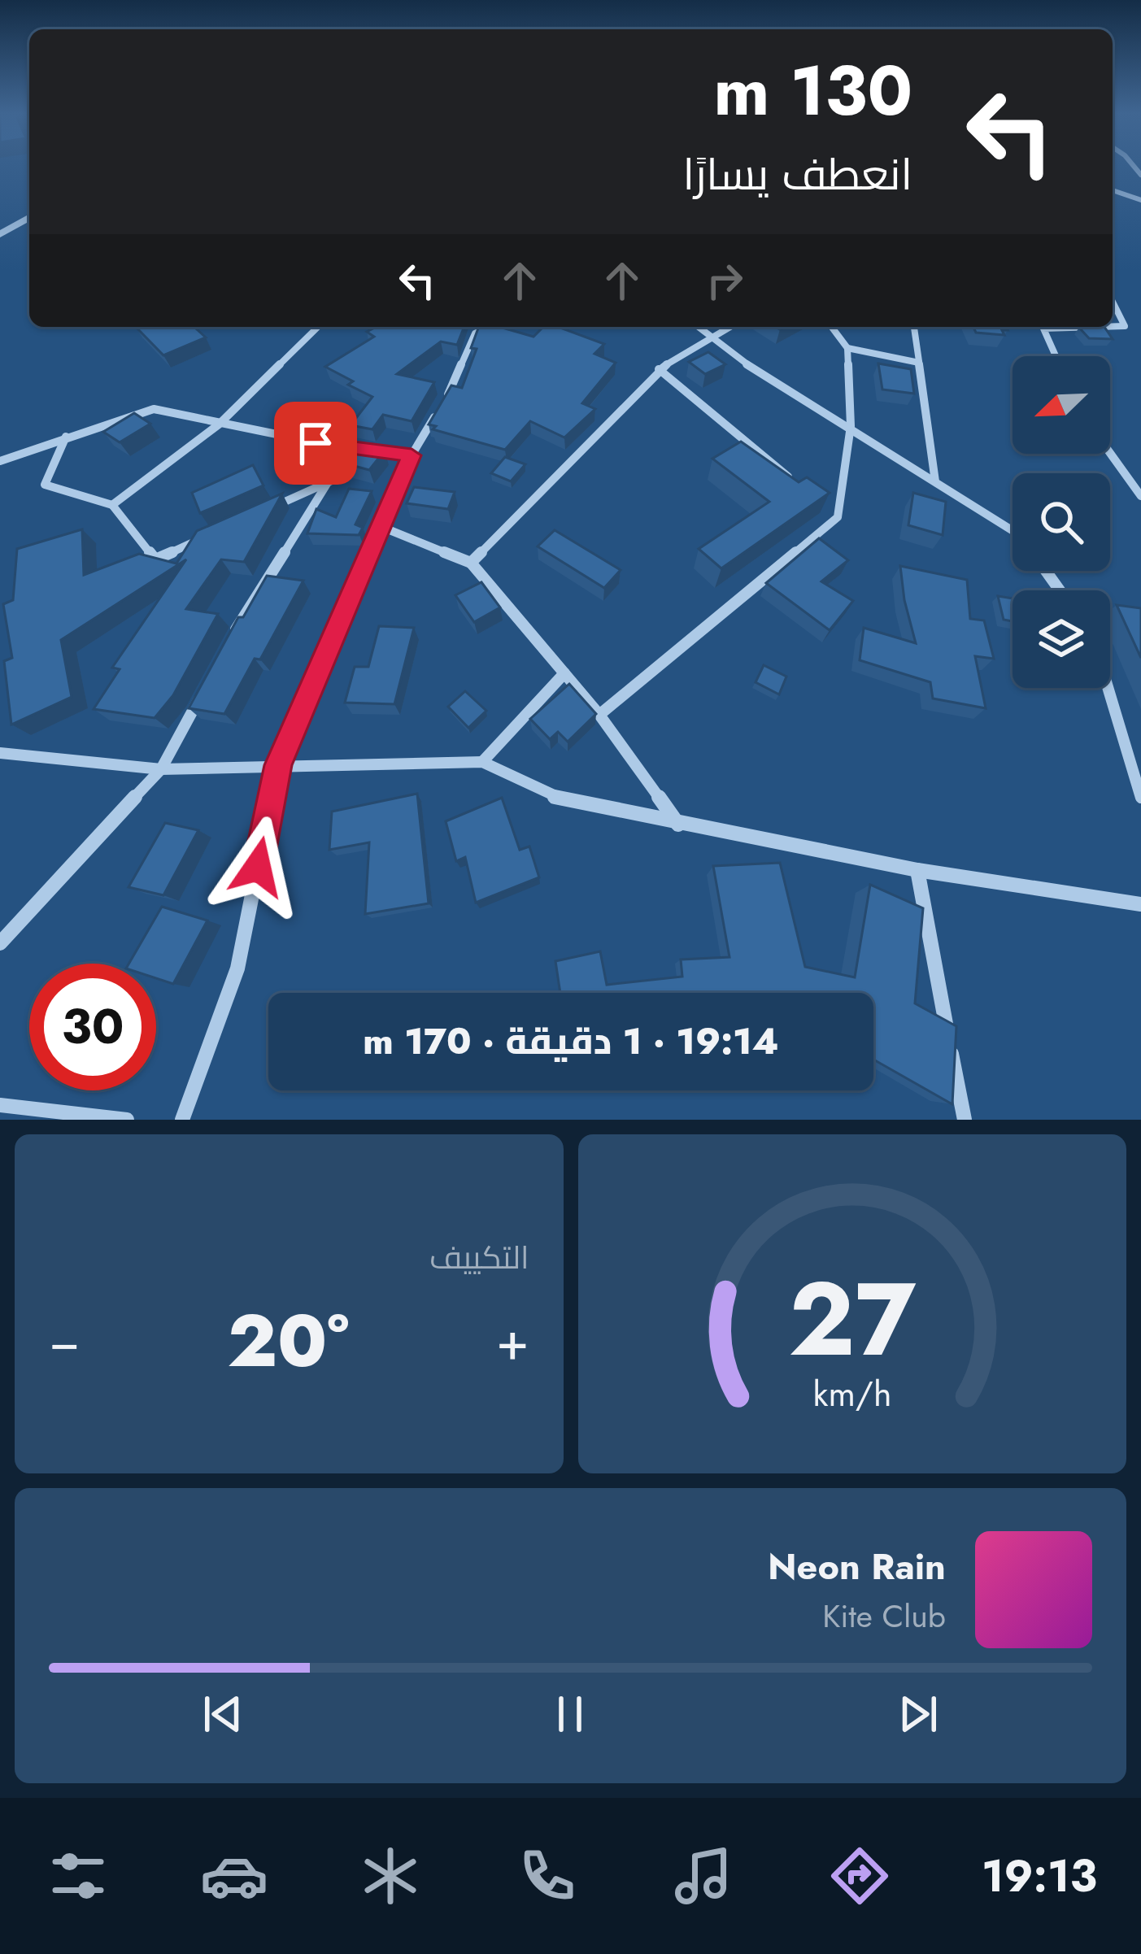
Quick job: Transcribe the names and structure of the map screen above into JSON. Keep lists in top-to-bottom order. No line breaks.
{"north":"bottom left","page":{"turn":["130 m","انعطف يسارًا"],"limit":"30","trip":"19:14 · 1 دقيقة · 170 m","tile":"التكييف","heat":["−","20°","+"],"song":["Neon Rain","Kite Club"],"tabs":"19:13","gauge":["27","km/h"]}}
